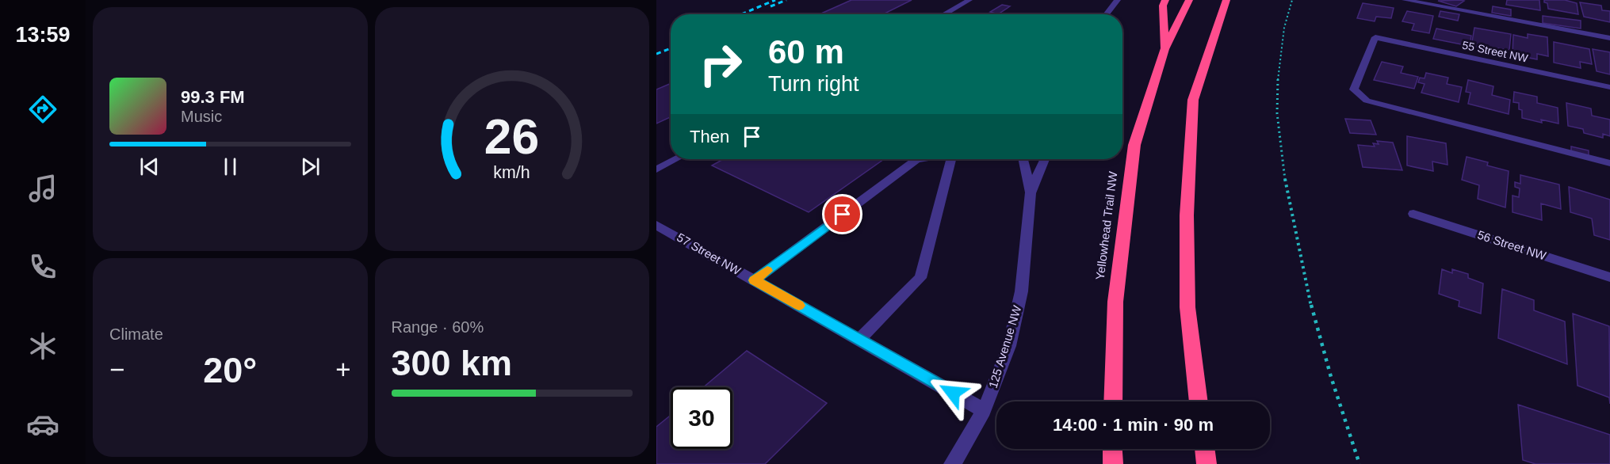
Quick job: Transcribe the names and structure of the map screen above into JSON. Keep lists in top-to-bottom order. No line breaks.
{"streets":{"highway":["Yellowhead Trail NW"],"street":["55 Street NW","56 Street NW","57 Street NW","125 Avenue NW"]},"crossings":[["57 Street NW","125 Avenue NW"]],"page":{"tabs":"13:59","turn":["60 m","Turn right"],"song":["99.3 FM","Music"],"then":"Then","tile":["Climate",["Range · 60%","300 km"]],"heat":["−","20°","+"],"limit":"30","trip":"14:00 · 1 min · 90 m","gauge":["26","km/h"]}}
